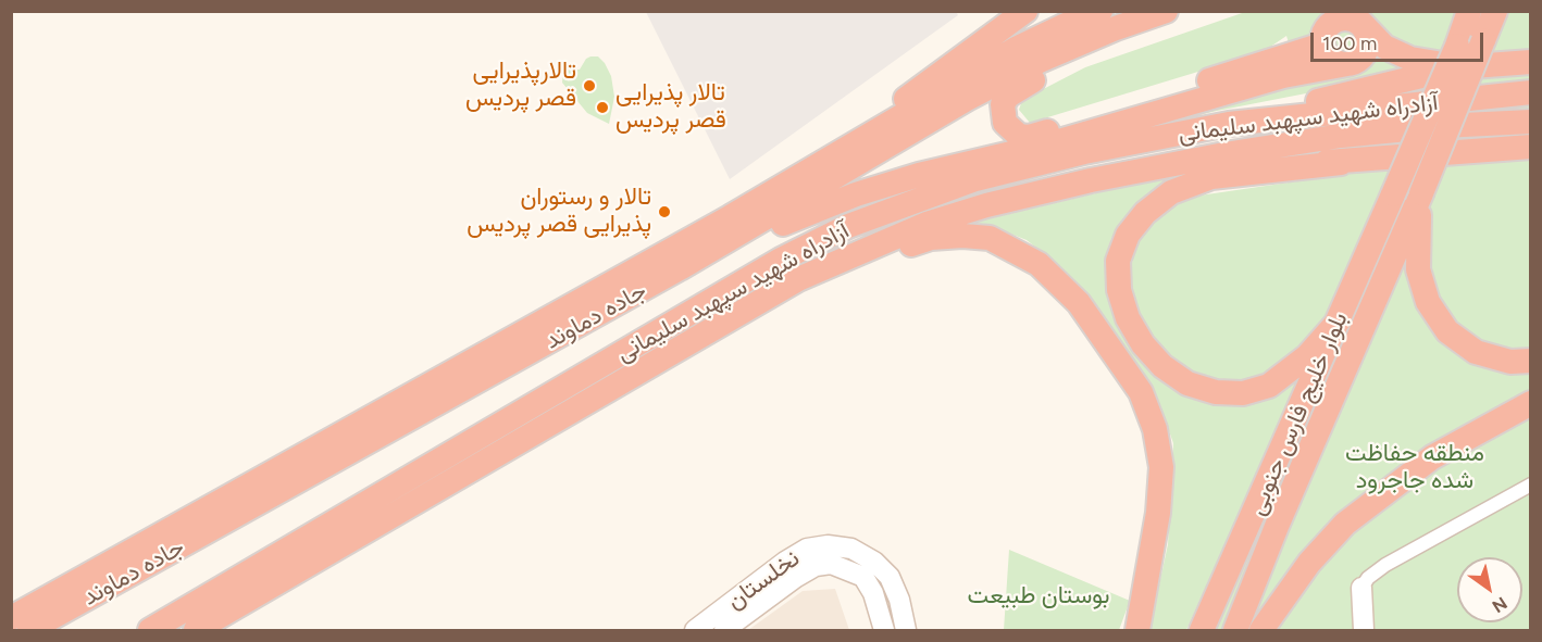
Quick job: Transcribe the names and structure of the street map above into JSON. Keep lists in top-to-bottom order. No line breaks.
{"streets":{"highway":["آزادراه شهید سپهبد سلیمانی","جاده دماوند","بلوار خلیج فارس جنوبی"],"street":["نخلستان"]},"parks":["منطقه حفاظت شده جاجرود","بوستان طبیعت"],"places":["تالارپذیرایی قصر پردیس","تالار پذیرایی قصر پردیس","تالار و رستوران پذیرایی قصر پردیس"],"scale_bar":"100 m","north":"bottom right"}
